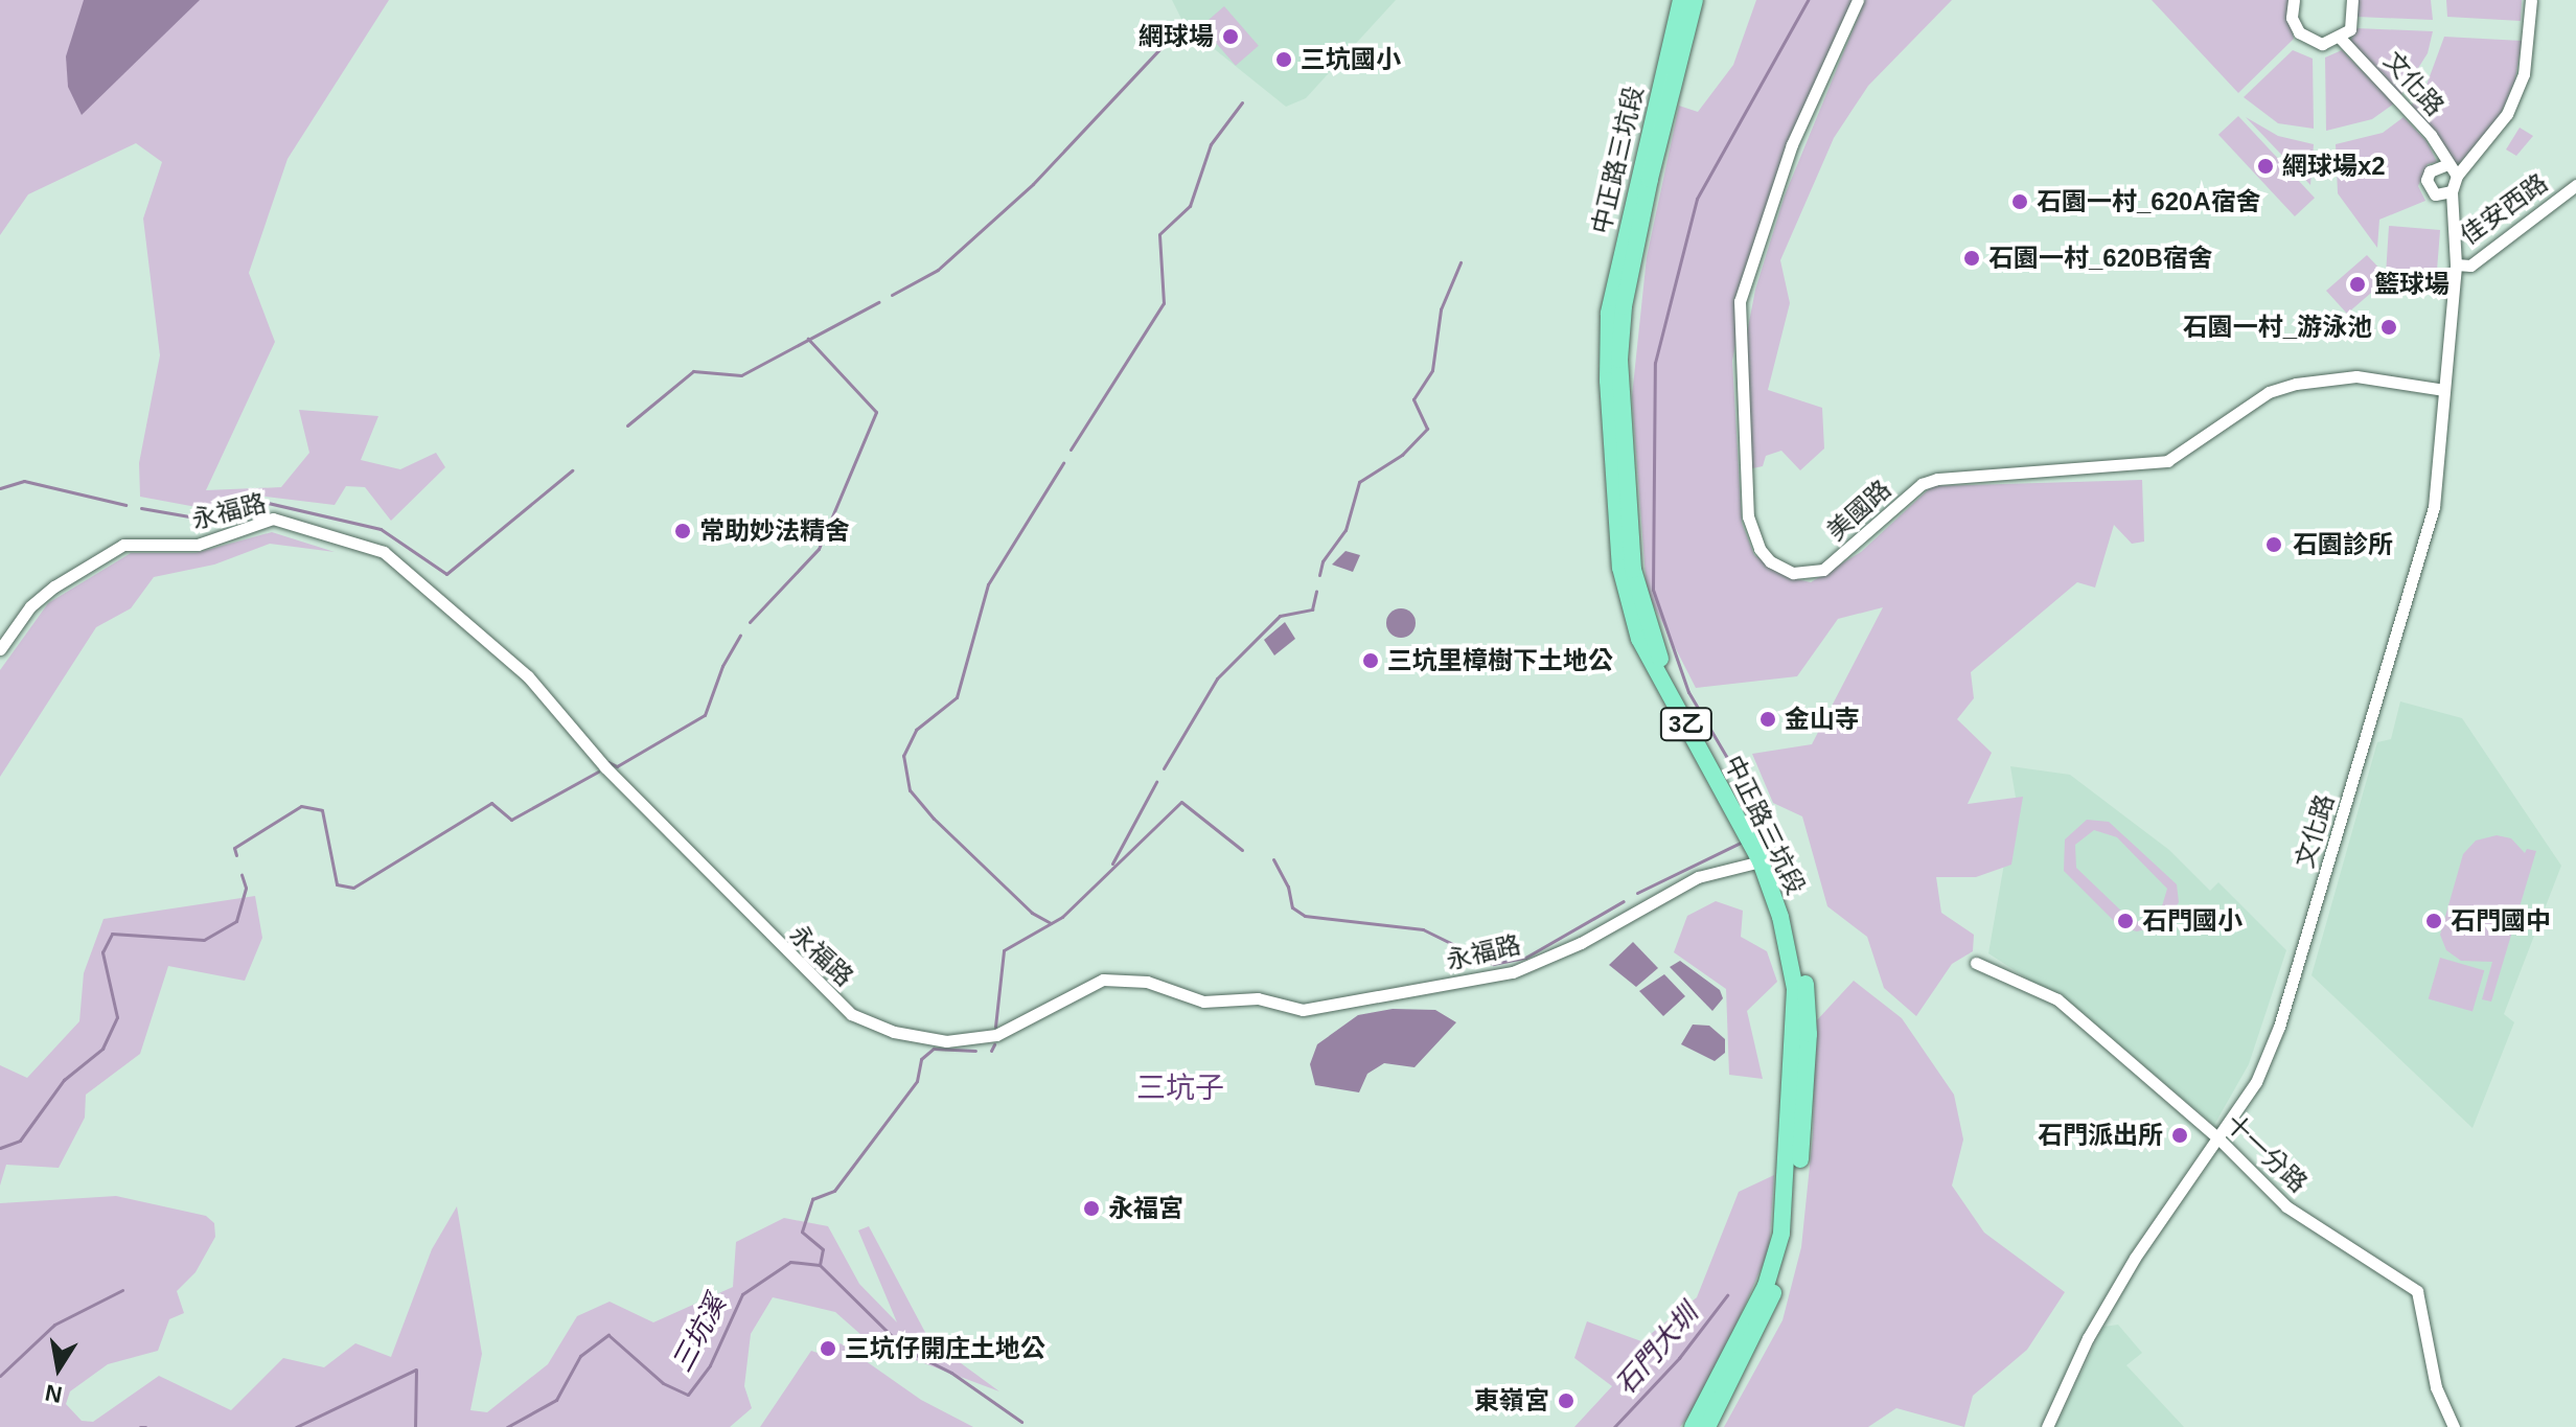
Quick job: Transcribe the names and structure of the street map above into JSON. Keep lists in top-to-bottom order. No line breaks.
{"streets":{"main road":["中正路三坑段","3乙"],"street":["文化路","佳安西路","美國路","永福路","十一分路"]},"crossings":[["文化路","佳安西路"],["文化路","美國路"],["文化路","十一分路"],["中正路三坑段","永福路"]],"districts":["三坑子"],"water":["三坑溪","石門大圳"],"places":["網球場","三坑國小","網球場x2","石園一村_620A宿舍","石園一村_620B宿舍","籃球場","石園一村_游泳池","常助妙法精舍","石園診所","三坑里樟樹下土地公","金山寺","石門國小","石門國中","石門派出所","永福宮","三坑仔開庄土地公","東嶺宮"],"north":"bottom"}
